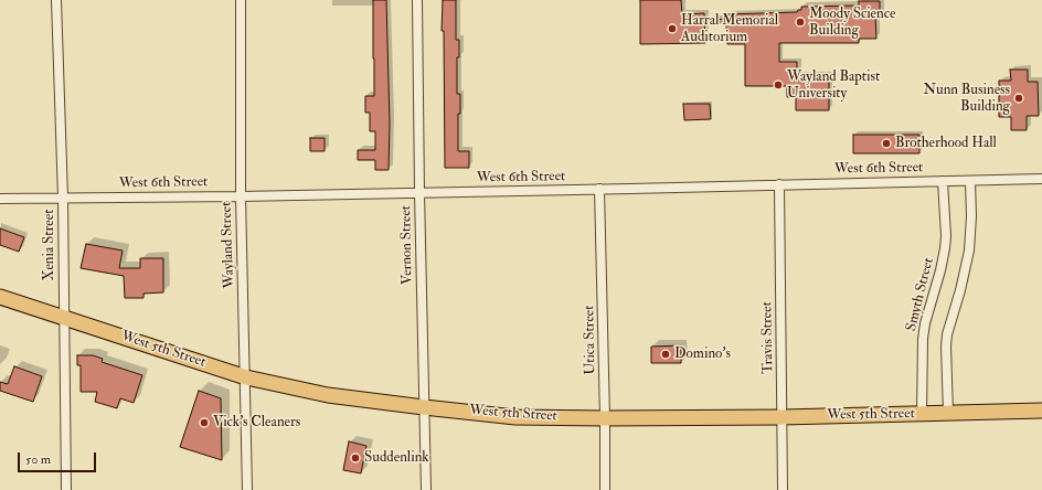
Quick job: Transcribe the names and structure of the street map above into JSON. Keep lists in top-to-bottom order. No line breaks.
{"streets":{"main road":["West 5th Street"],"street":["West 6th Street","Xenia Street","Wayland Street","Vernon Street","Smyth Street","Travis Street","Utica Street"]},"crossings":[["West 6th Street","Xenia Street"],["West 6th Street","Wayland Street"],["West 6th Street","Vernon Street"],["West 6th Street","Smyth Street"],["West 6th Street","Travis Street"],["West 6th Street","Utica Street"],["Xenia Street","West 5th Street"],["Wayland Street","West 5th Street"],["Vernon Street","West 5th Street"],["Smyth Street","West 5th Street"],["Travis Street","West 5th Street"],["Utica Street","West 5th Street"]],"places":["Moody Science Building","Harral Memorial Auditorium","Wayland Baptist University","Nunn Business Building","Brotherhood Hall","Domino's","Vick's Cleaners","Suddenlink"],"scale_bar":"50 m"}
